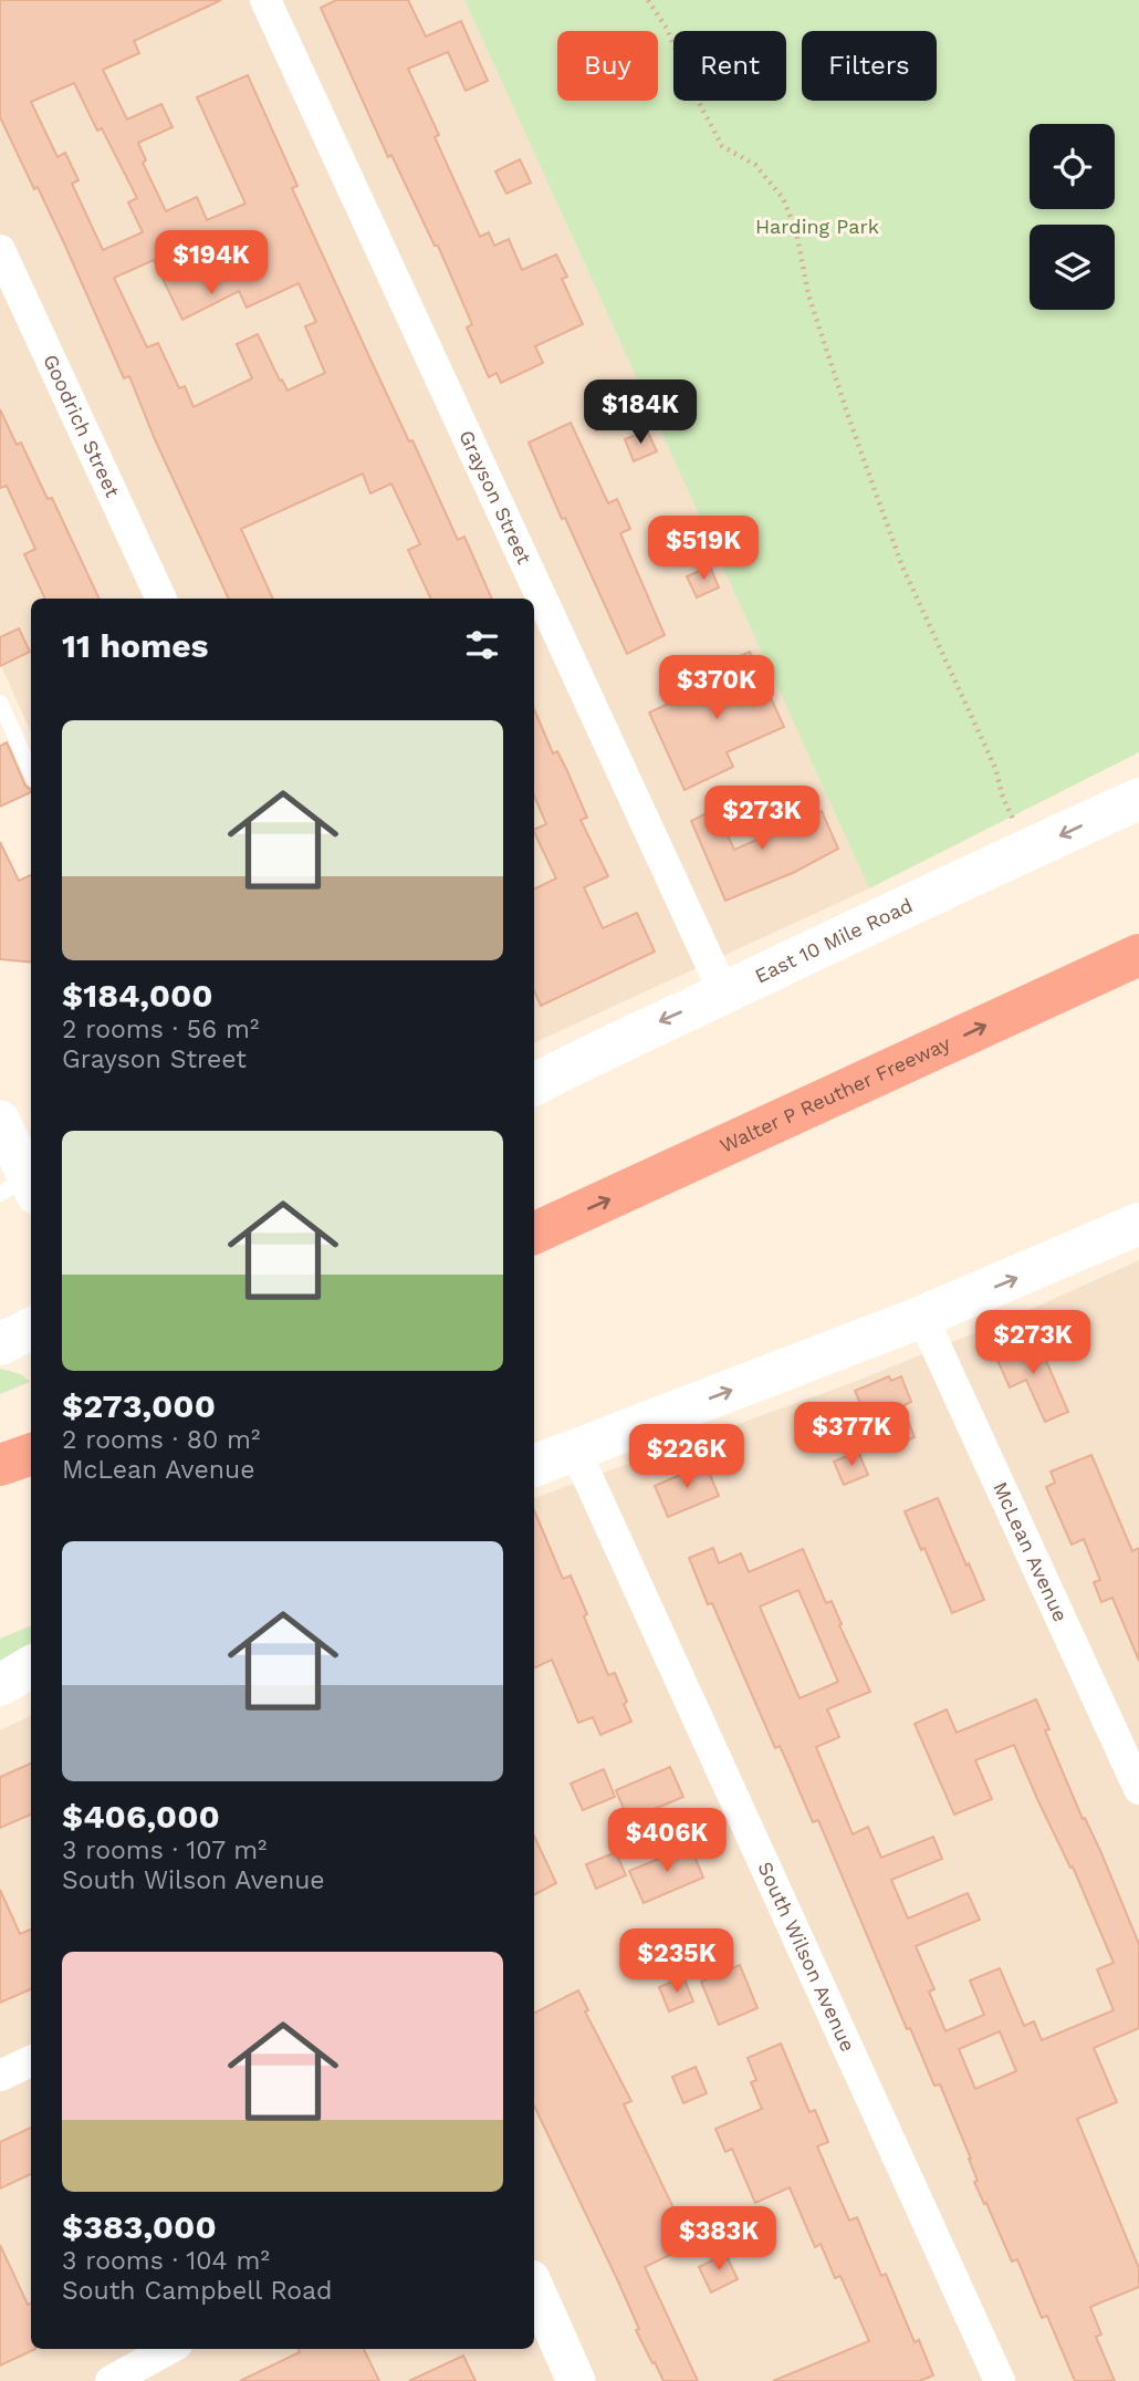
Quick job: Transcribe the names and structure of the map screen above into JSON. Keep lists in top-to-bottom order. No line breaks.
{"streets":{"highway":["Walter P Reuther Freeway"],"main road":["East 10 Mile Road"],"street":["Goodrich Street","Grayson Street","McLean Avenue","South Wilson Avenue"]},"crossings":[["Grayson Street","East 10 Mile Road"]],"one_way":["Walter P Reuther Freeway"],"parks":["Harding Park"],"page":{"chip":["Buy","Rent","Filters"],"price":["$194K","$184K","$519K","$370K","$273K","$273K","$377K","$226K","$406K","$235K","$383K"],"heading":"11 homes","list":[{"name":"$184,000","note":"2 rooms · 56 m² · Grayson Street"},{"name":"$273,000","note":"2 rooms · 80 m² · McLean Avenue"},{"name":"$406,000","note":"3 rooms · 107 m² · South Wilson Avenue"},{"name":"$383,000","note":"3 rooms · 104 m² · South Campbell Road"}]}}
